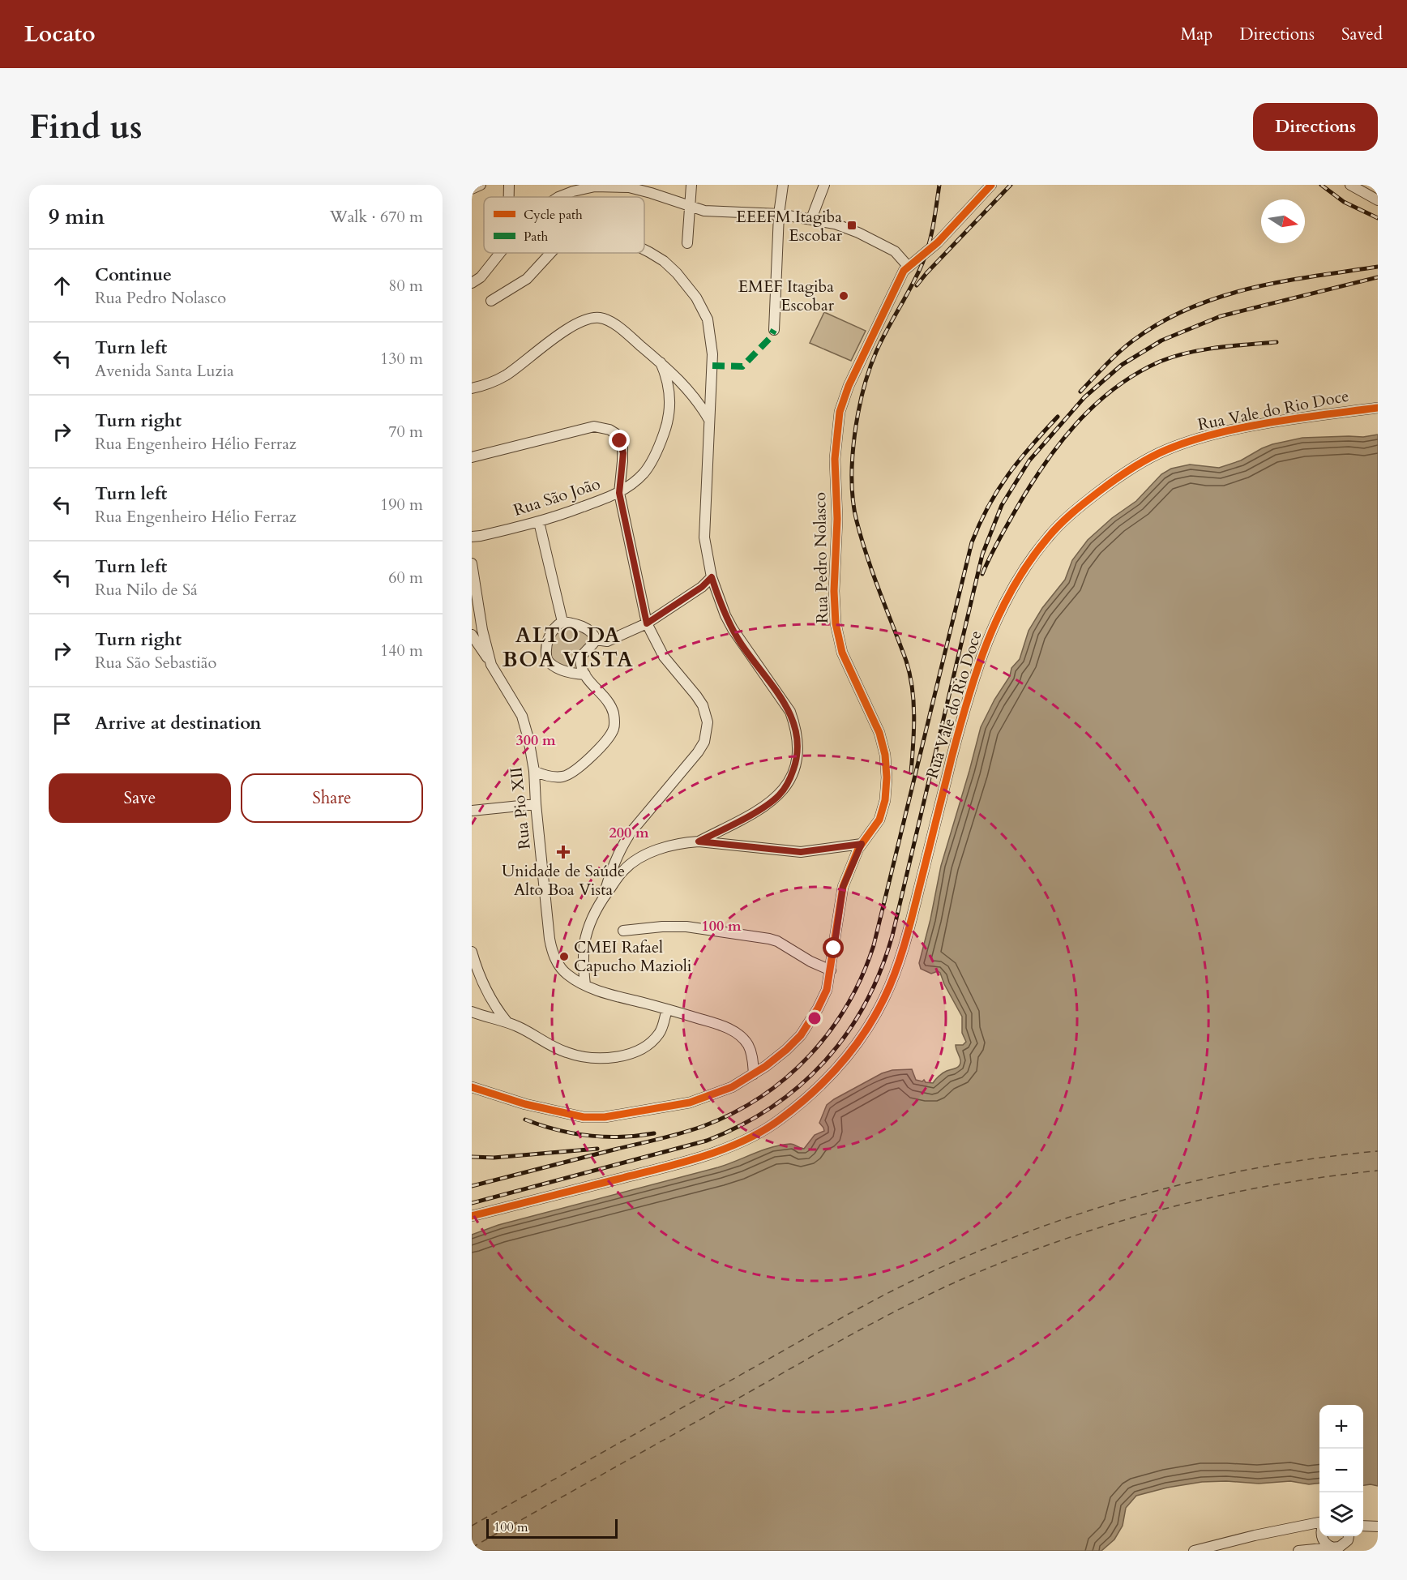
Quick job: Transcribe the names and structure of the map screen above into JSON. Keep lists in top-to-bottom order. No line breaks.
{"streets":{"street":["Rua Vale do Rio Doce","Rua São João","Rua Pedro Nolasco","Rua Pio XII"]},"crossings":[["Rua Pedro Nolasco","Rua Pio XII"]],"districts":["ALTO DA BOA VISTA"],"places":{"transit":["EEEFM Itagiba Escobar"],"other":["EMEF Itagiba Escobar","CMEI Rafael Capucho Mazioli"],"health":["Unidade de Saúde Alto Boa Vista"]},"legend":["Cycle path","Path"],"scale_bar":"100 m","north":"right","page":{"header":"Locato","nav":["Map","Directions","Saved"],"buttons":["Directions",["Save","Share"]],"title":"Find us","heading":["9 min","Walk · 670 m"],"list":[["Continue","Rua Pedro Nolasco","80 m"],["Turn left","Avenida Santa Luzia","130 m"],["Turn right","Rua Engenheiro Hélio Ferraz","70 m"],["Turn left","Rua Engenheiro Hélio Ferraz","190 m"],["Turn left","Rua Nilo de Sá","60 m"],["Turn right","Rua São Sebastião","140 m"],"Arrive at destination"],"map_buttons":["+","−"],"scale":"100 m"},"rings":["300 m","200 m","100 m"]}
